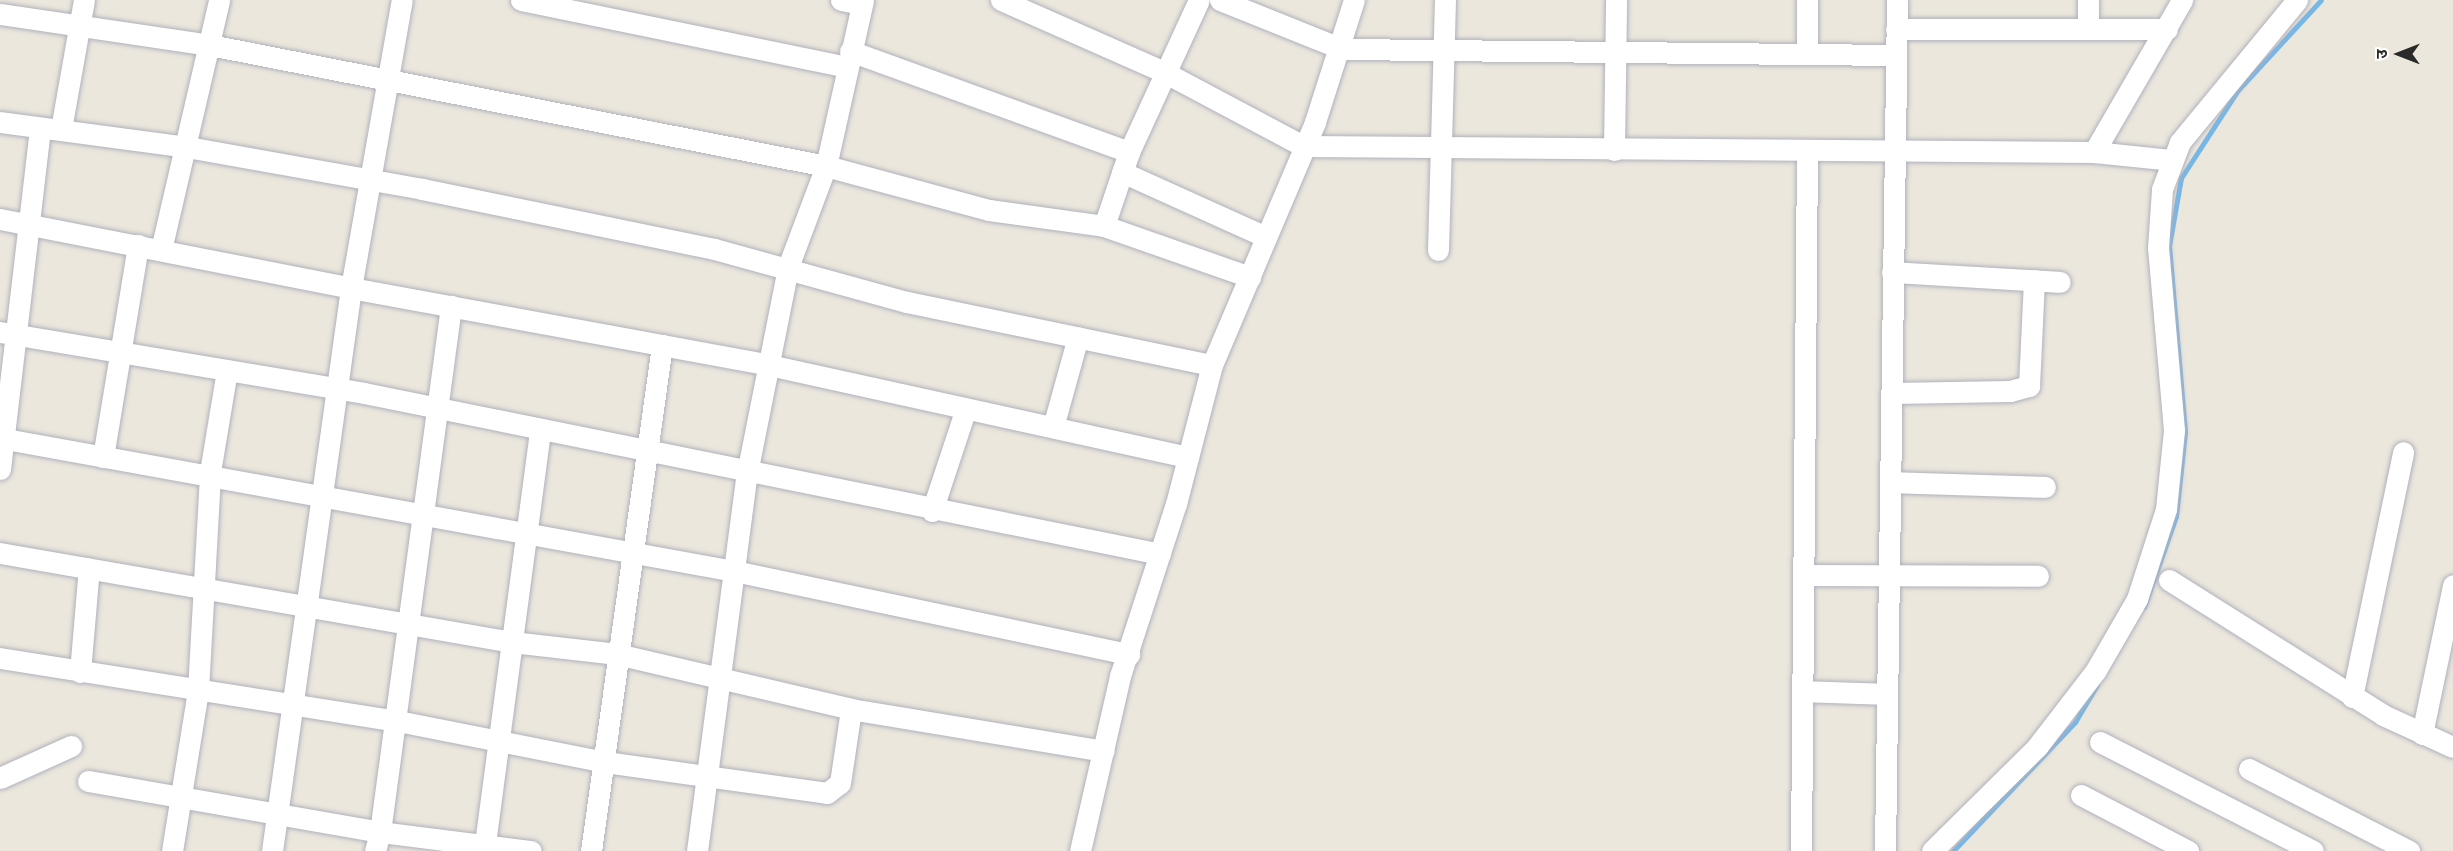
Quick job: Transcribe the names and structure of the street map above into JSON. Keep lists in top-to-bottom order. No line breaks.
{"north":"left"}
